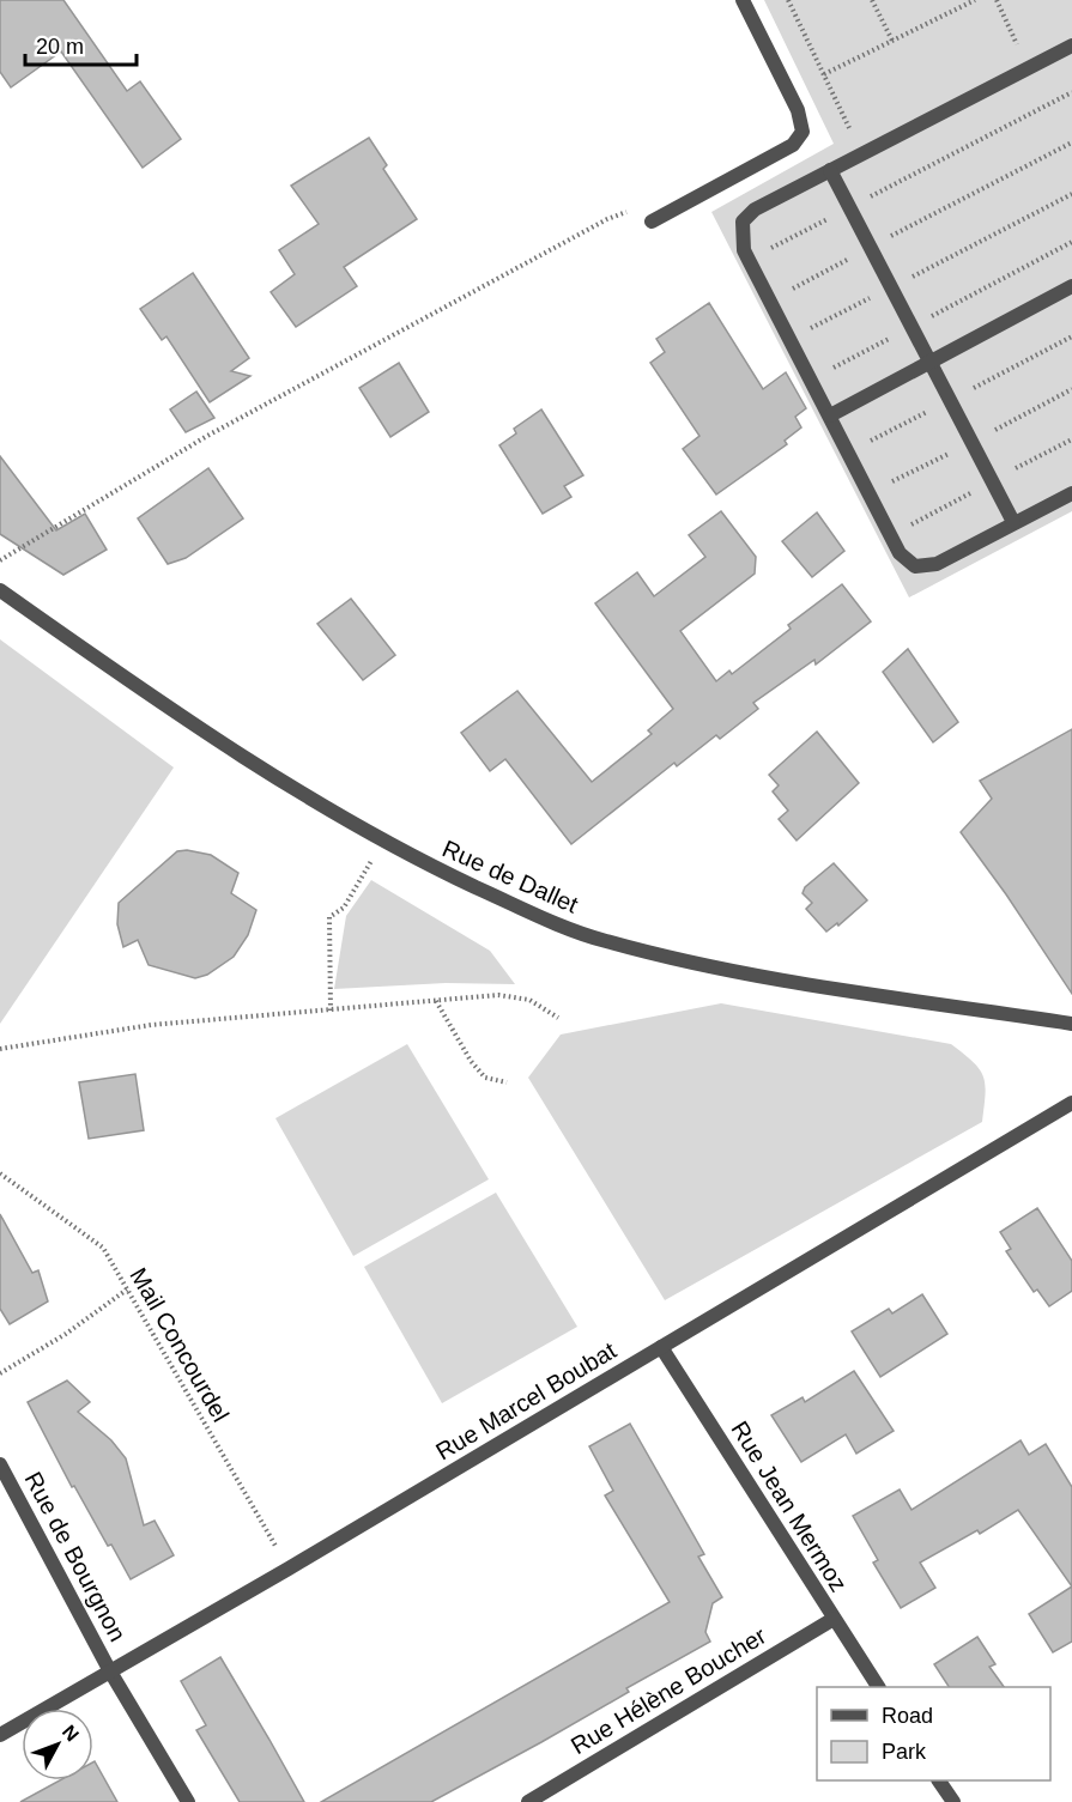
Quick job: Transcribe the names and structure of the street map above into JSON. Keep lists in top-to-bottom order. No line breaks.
{"streets":{"street":["Rue de Dallet","Rue Marcel Boubat","Rue Jean Mermoz","Rue de Bourgnon","Rue Hélène Boucher"],"path":["Mail Concourdel"]},"crossings":[["Mail Concourdel","Rue Marcel Boubat"],["Rue Marcel Boubat","Rue Jean Mermoz"],["Rue Marcel Boubat","Rue de Bourgnon"],["Rue Jean Mermoz","Rue Hélène Boucher"]],"legend":["Road","Park"],"scale_bar":"20 m","north":"top right"}
